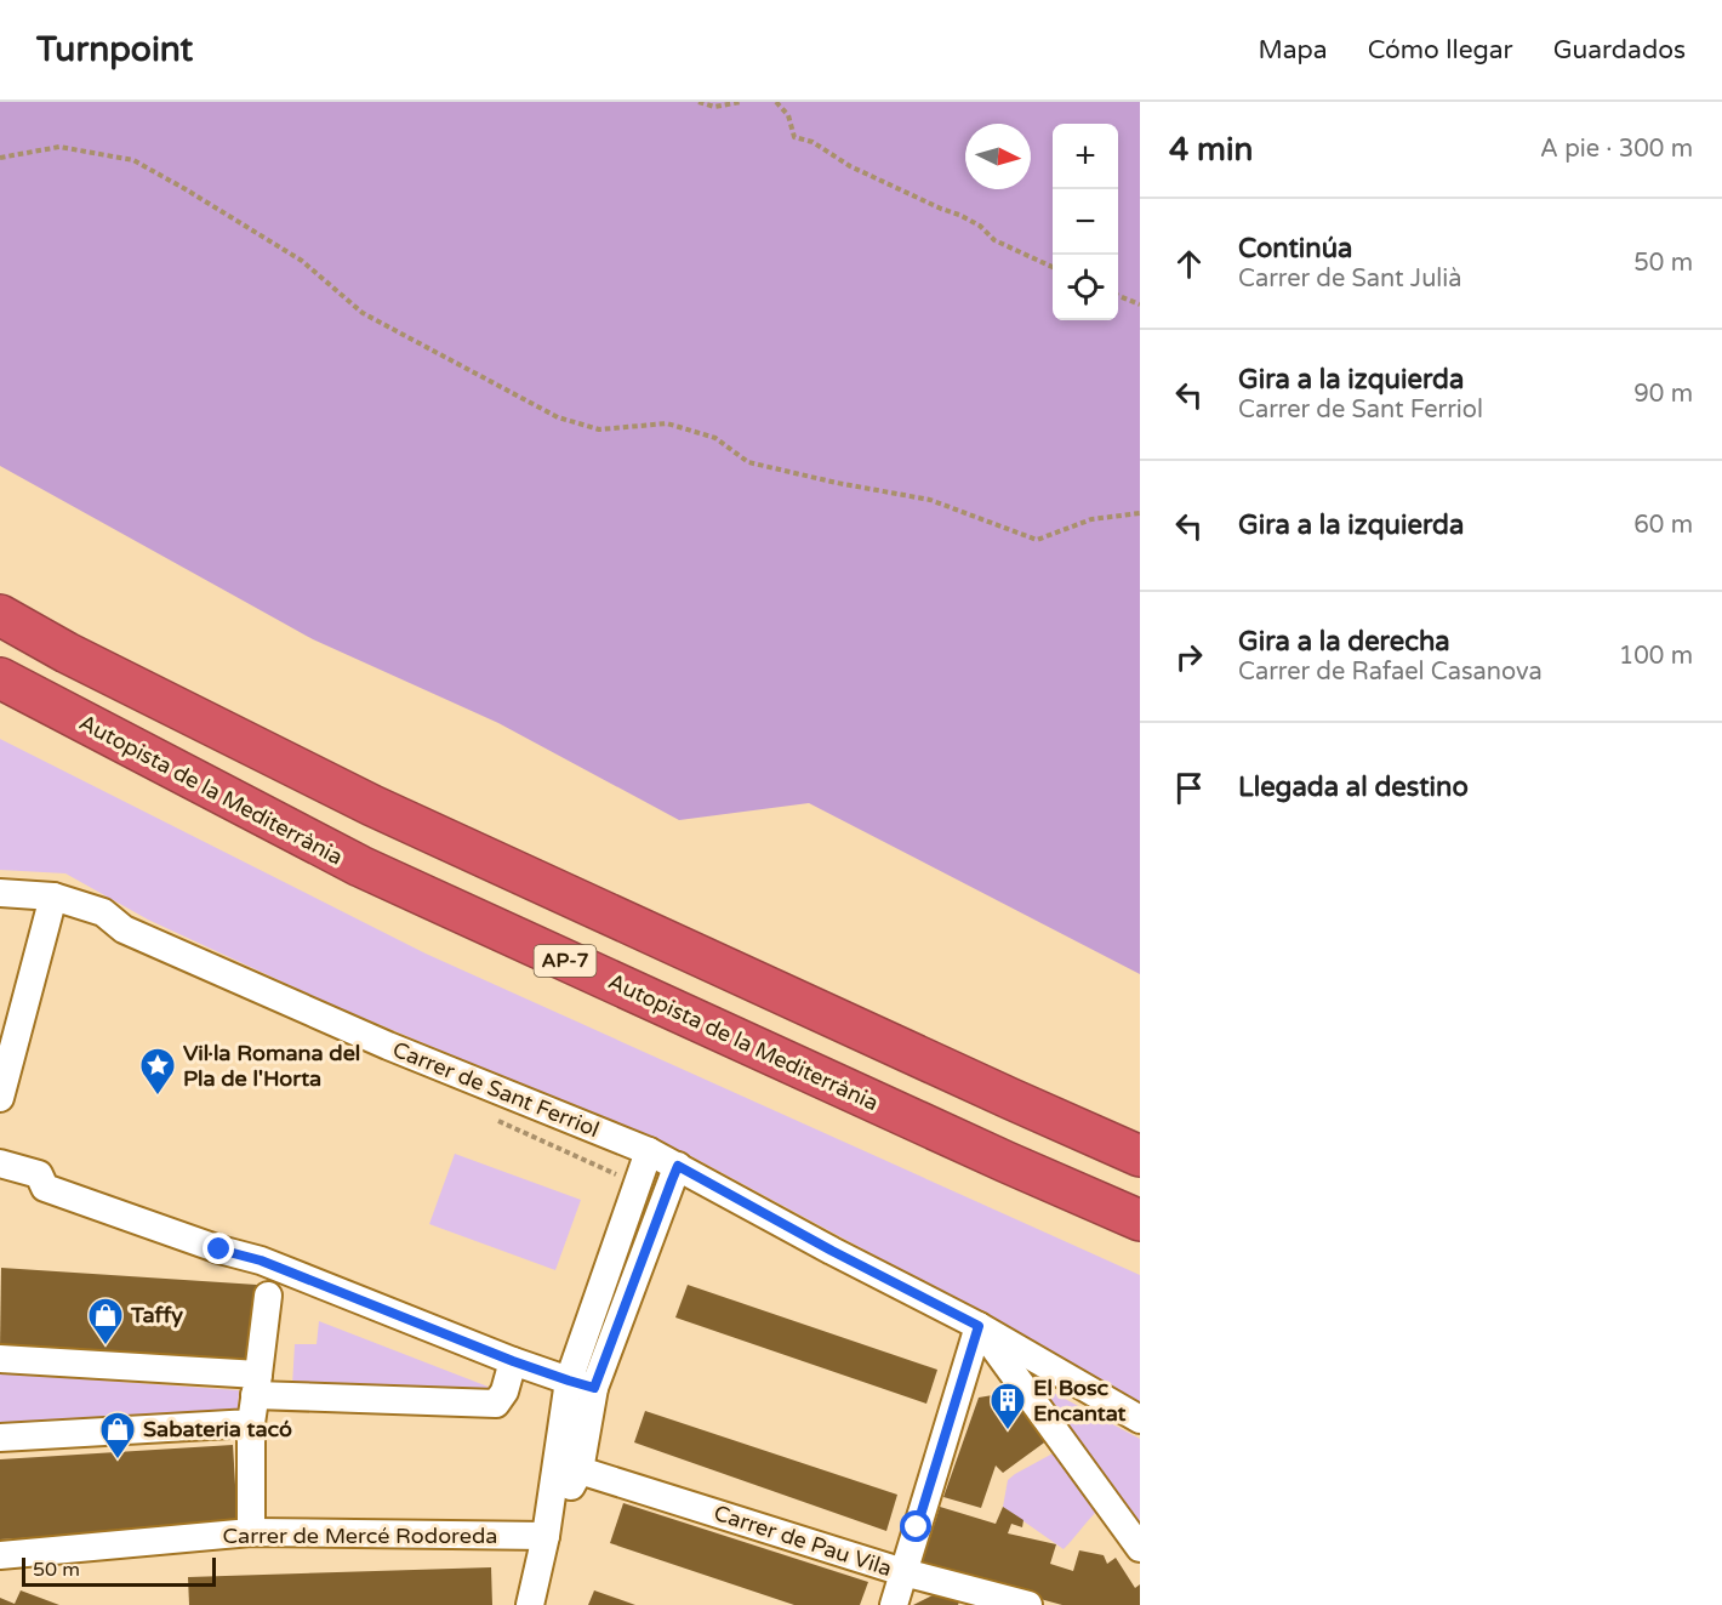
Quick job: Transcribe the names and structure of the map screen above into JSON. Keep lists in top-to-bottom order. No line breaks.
{"streets":{"highway":["Autopista de la Mediterrània","AP-7"],"street":["Carrer de Sant Ferriol","Carrer de Mercé Rodoreda","Carrer de Pau Vila"]},"places":{"place":["Vil·la Romana del Pla de l'Horta"],"shop":["Taffy","Sabateria tacó"],"building":["El Bosc Encantat"]},"scale_bar":"50 m","north":"right","page":{"header":"Turnpoint","nav":["Mapa","Cómo llegar","Guardados"],"heading":["4 min","A pie · 300 m"],"map_buttons":["+","−"],"list":[["Continúa","Carrer de Sant Julià","50 m"],["Gira a la izquierda","Carrer de Sant Ferriol","90 m"],["Gira a la izquierda","60 m"],["Gira a la derecha","Carrer de Rafael Casanova","100 m"],"Llegada al destino"],"scale":"50 m"}}
